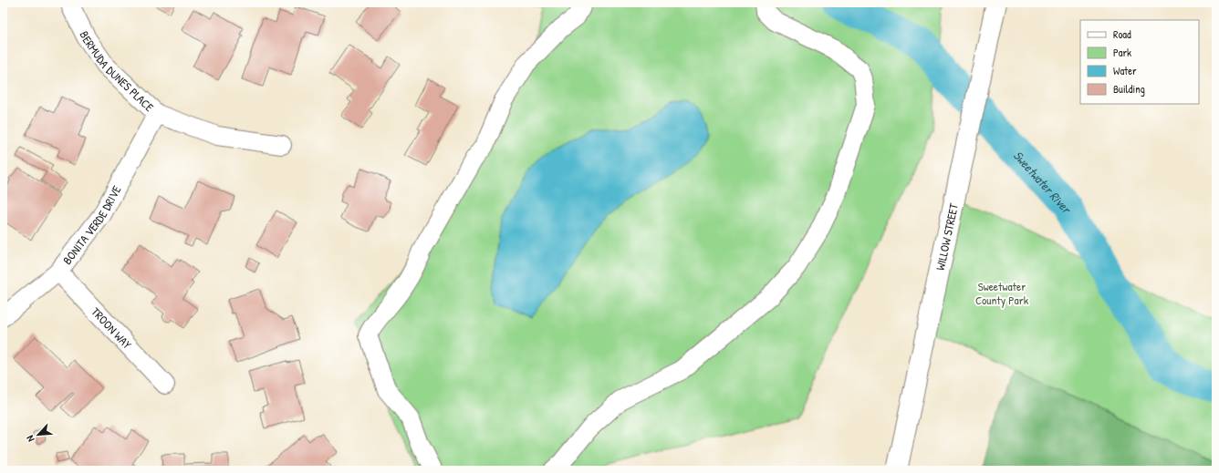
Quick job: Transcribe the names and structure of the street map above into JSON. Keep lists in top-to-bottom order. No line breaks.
{"streets":{"main road":["WILLOW STREET"],"street":["BERMUDA DUNES PLACE","BONITA VERDE DRIVE","TROON WAY"]},"crossings":[["BERMUDA DUNES PLACE","BONITA VERDE DRIVE"],["BONITA VERDE DRIVE","TROON WAY"]],"water":["Sweetwater River"],"parks":["Sweetwater County Park"],"legend":["Road","Park","Water","Building"],"north":"bottom left"}
